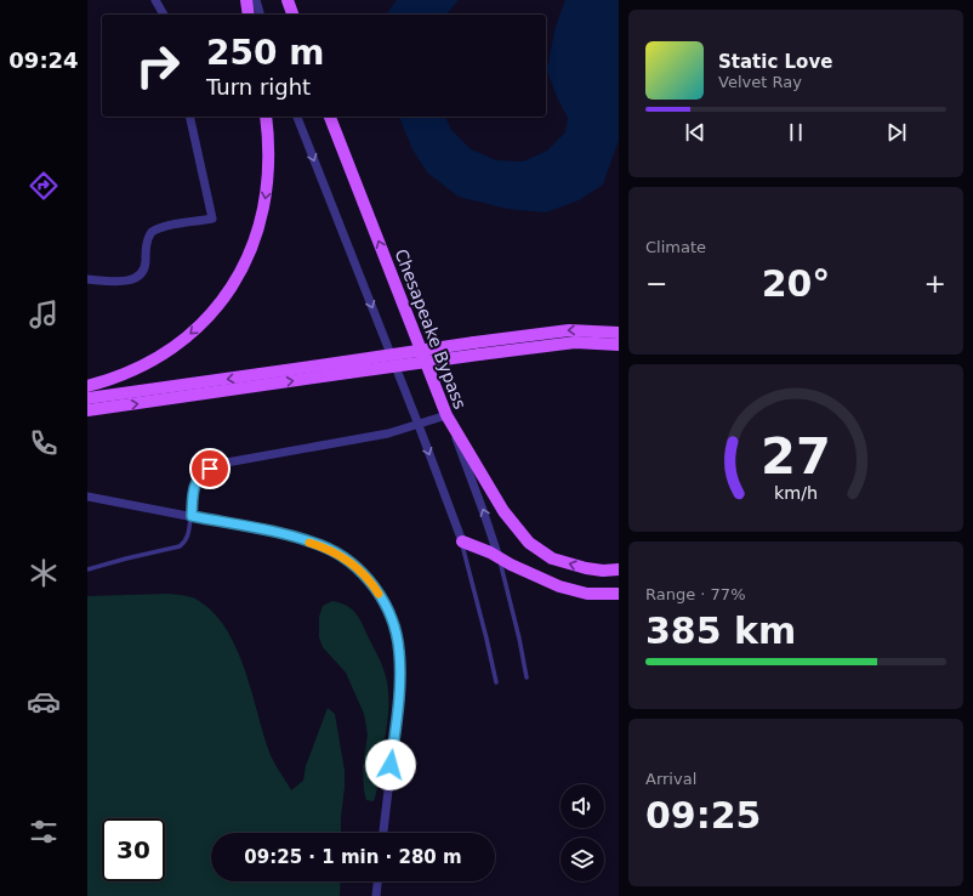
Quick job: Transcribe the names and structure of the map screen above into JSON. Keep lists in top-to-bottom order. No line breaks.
{"streets":{"main road":["Chesapeake Bypass"]},"one_way":["Chesapeake Bypass"],"page":{"tabs":"09:24","turn":["250 m","Turn right"],"song":["Static Love","Velvet Ray"],"tile":["Climate",["Range · 77%","385 km"],["Arrival","09:25"]],"heat":["−","20°","+"],"limit":"30","trip":"09:25 · 1 min · 280 m","gauge":["27","km/h"]}}
